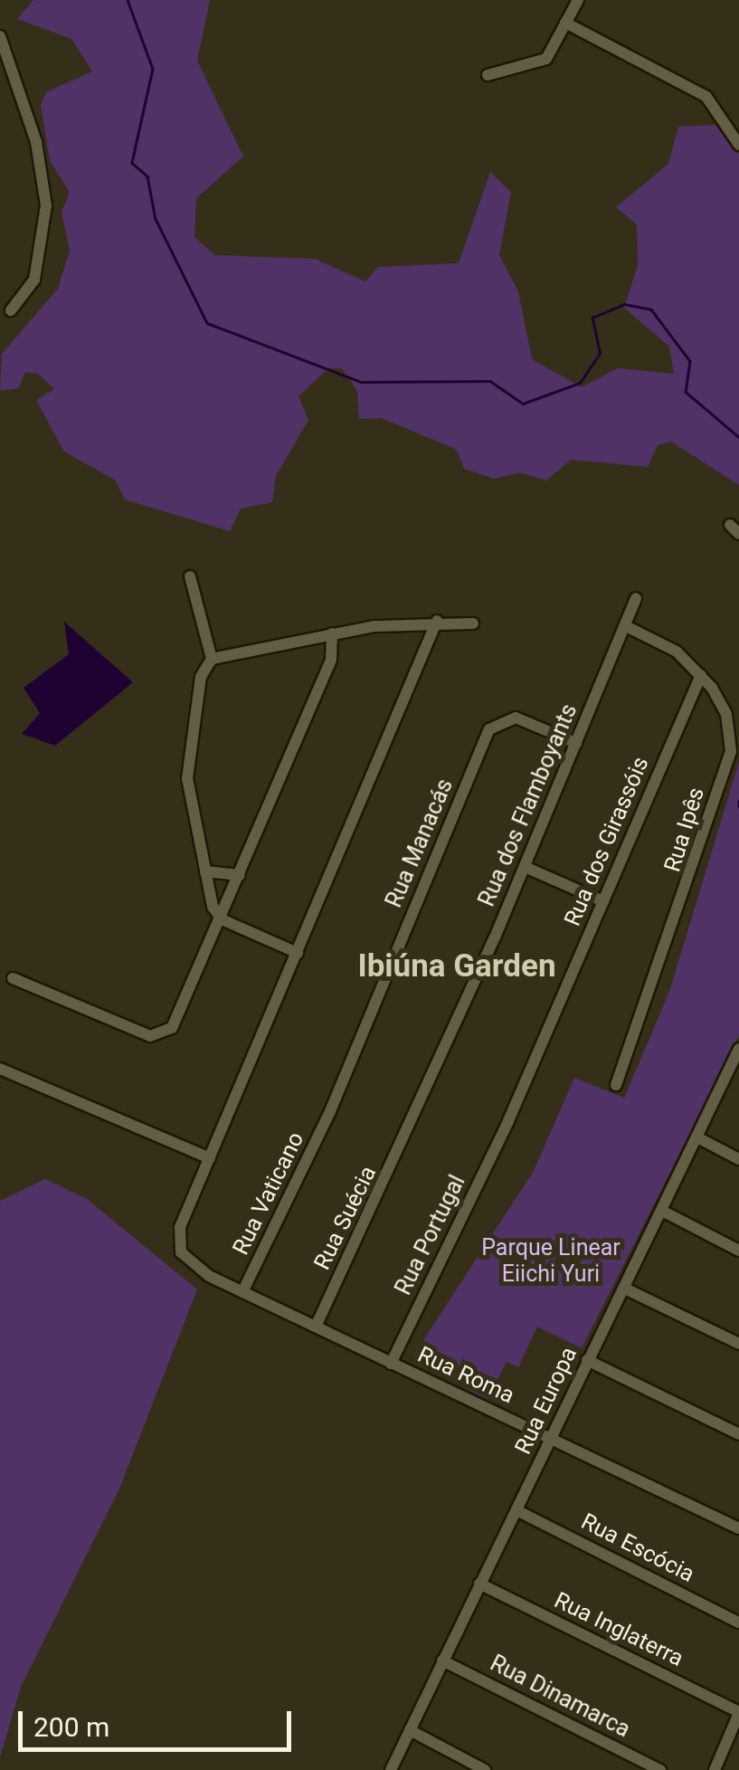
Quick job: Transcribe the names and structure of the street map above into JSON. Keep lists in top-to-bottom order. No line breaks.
{"streets":{"street":["Rua dos Flamboyants","Rua Ipês","Rua dos Girassóis","Rua Manacás","Rua Vaticano","Rua Suécia","Rua Portugal","Rua Roma","Rua Europa","Rua Escócia","Rua Inglaterra","Rua Dinamarca"]},"crossings":[["Rua dos Flamboyants","Rua Ipês"],["Rua dos Flamboyants","Rua Manacás"],["Rua dos Flamboyants","Rua Suécia"],["Rua Ipês","Rua dos Girassóis"],["Rua dos Girassóis","Rua Portugal"],["Rua Manacás","Rua Vaticano"],["Rua Vaticano","Rua Roma"],["Rua Suécia","Rua Roma"],["Rua Portugal","Rua Roma"],["Rua Roma","Rua Europa"],["Rua Europa","Rua Escócia"],["Rua Europa","Rua Inglaterra"],["Rua Europa","Rua Dinamarca"]],"districts":["Ibiúna Garden"],"parks":["Parque Linear Eiichi Yuri"],"scale_bar":"200 m"}
